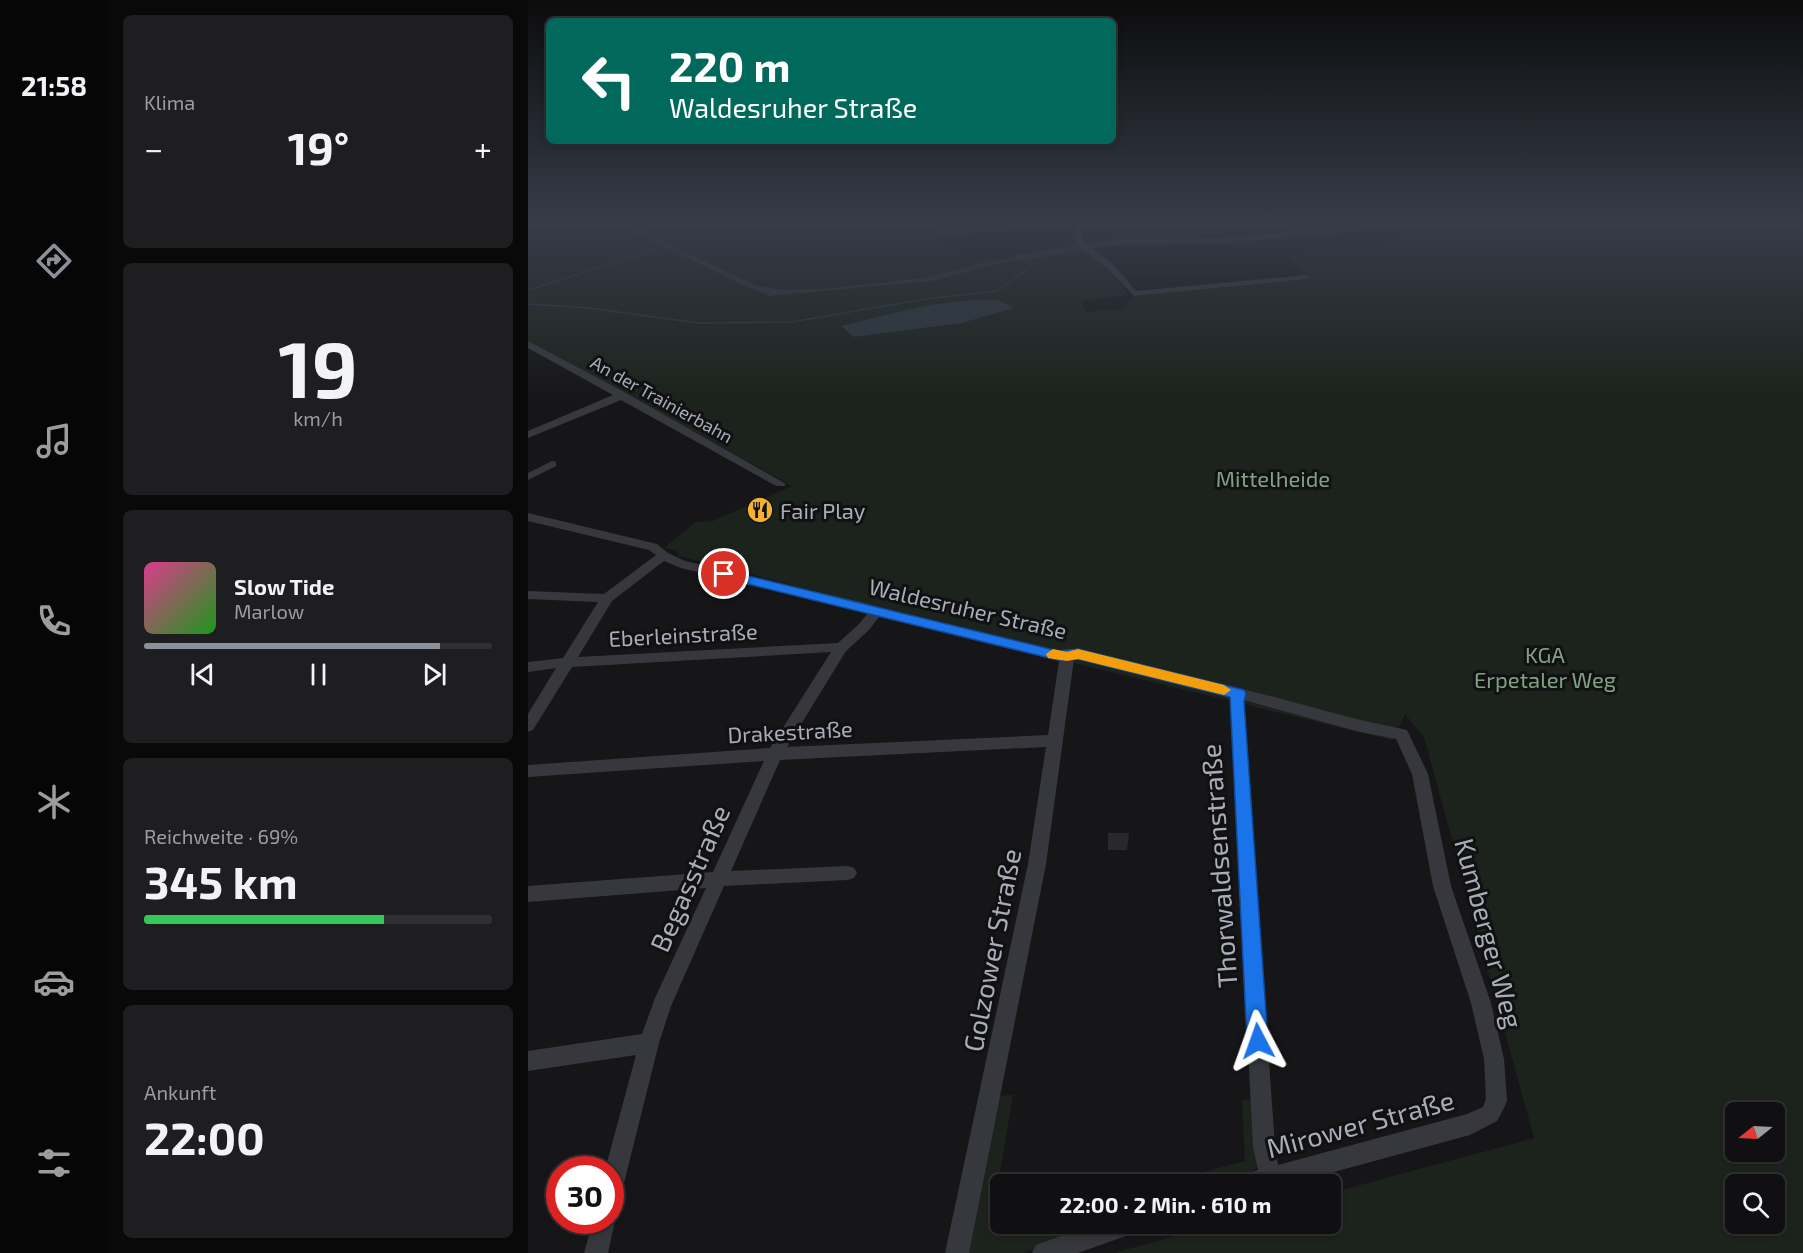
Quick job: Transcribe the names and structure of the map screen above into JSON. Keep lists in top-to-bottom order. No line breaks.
{"streets":{"street":["An der Trainierbahn","Waldesruher Straße","Eberleinstraße","Drakestraße","Thorwaldsenstraße","Begasstraße","Kumberger Weg","Golzower Straße","Mirower Straße"]},"crossings":[["Waldesruher Straße","Thorwaldsenstraße"],["Waldesruher Straße","Begasstraße"],["Waldesruher Straße","Kumberger Weg"],["Waldesruher Straße","Golzower Straße"],["Eberleinstraße","Begasstraße"],["Drakestraße","Begasstraße"],["Drakestraße","Golzower Straße"],["Kumberger Weg","Mirower Straße"]],"parks":["Mittelheide","KGA Erpetaler Weg"],"places":{"restaurant":["Fair Play"]},"north":"left","page":{"tabs":"21:58","tile":["Klima",["19","km/h"],["Reichweite · 69%","345 km"],["Ankunft","22:00"]],"turn":["220 m","Waldesruher Straße"],"heat":["−","19°","+"],"song":["Slow Tide","Marlow"],"limit":"30","trip":"22:00 · 2 Min. · 610 m"}}
